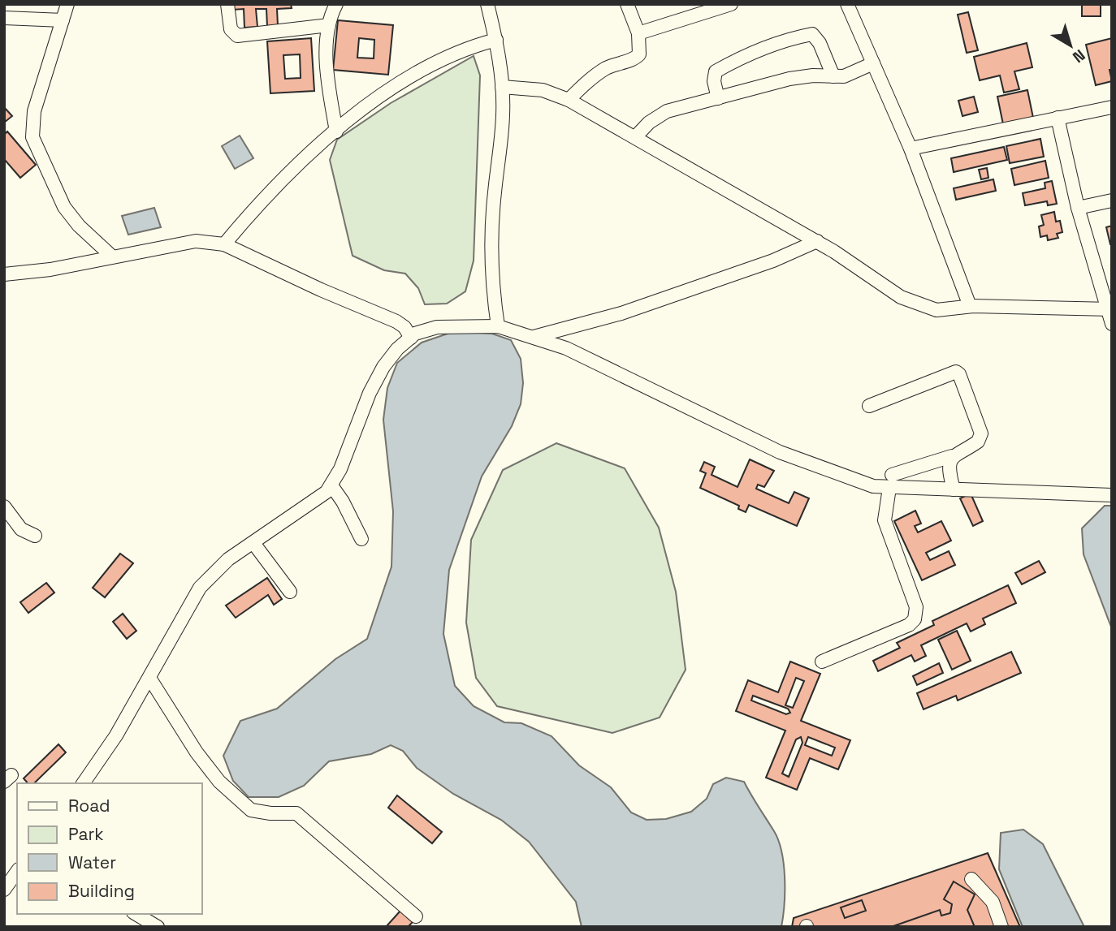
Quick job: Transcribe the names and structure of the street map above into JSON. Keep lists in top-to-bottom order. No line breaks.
{"legend":["Road","Park","Water","Building"],"north":"bottom right"}
